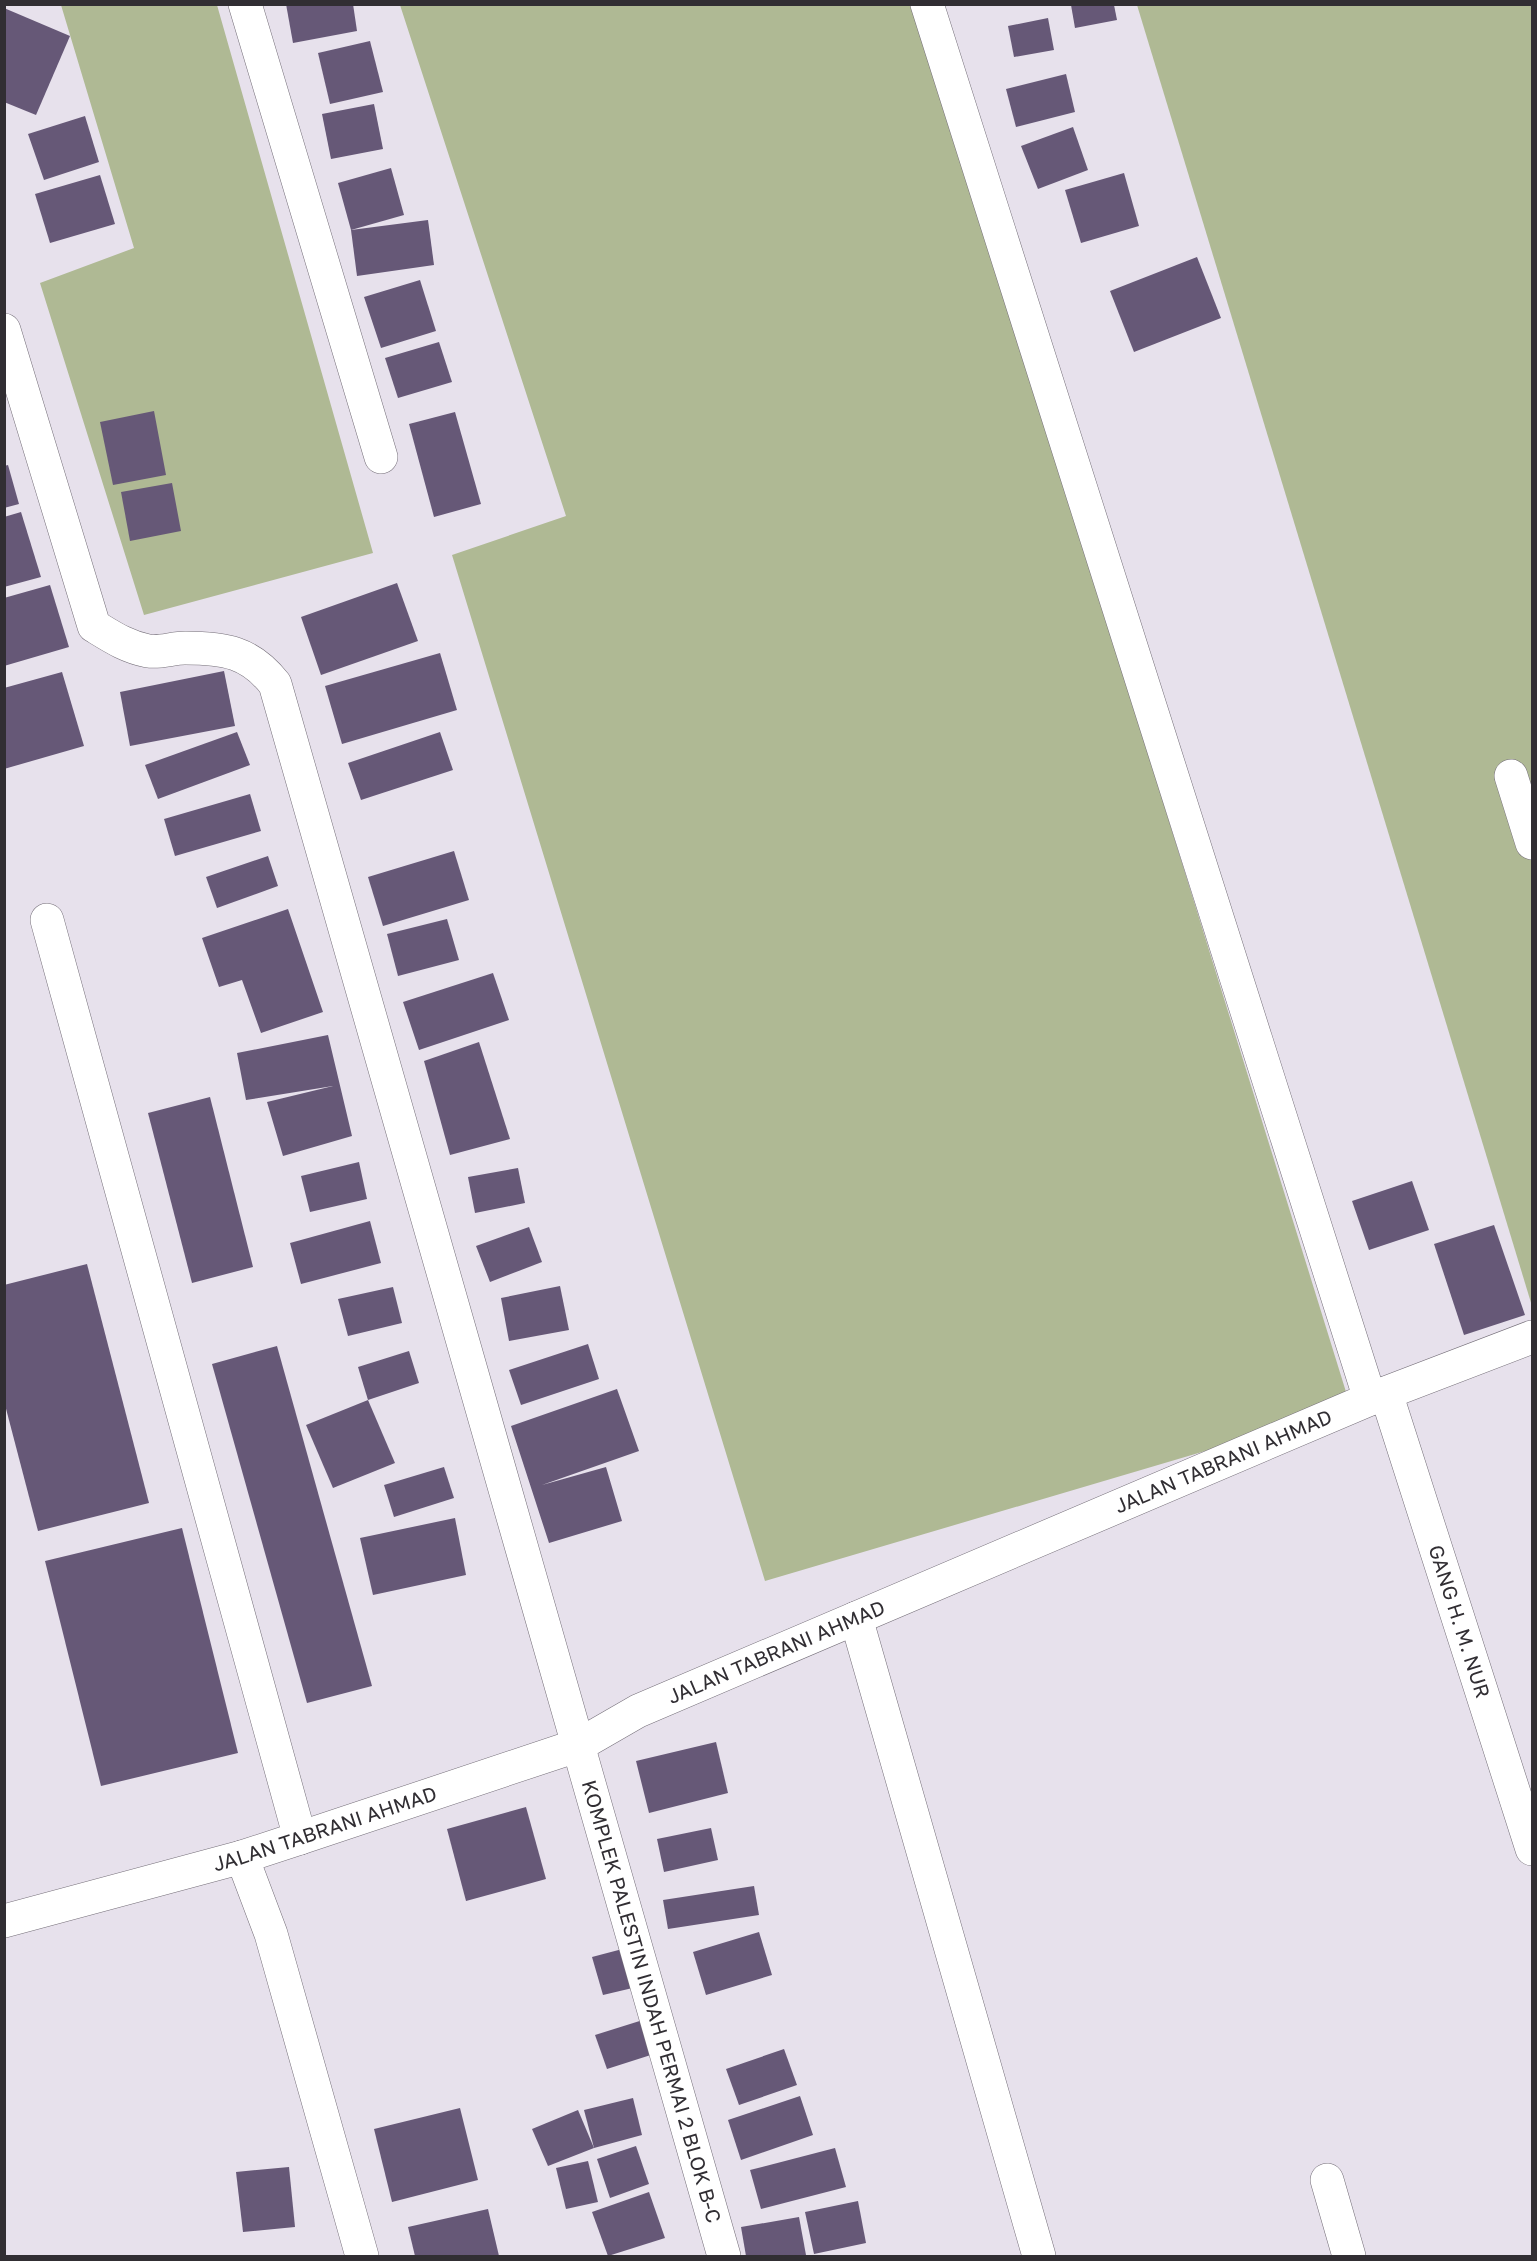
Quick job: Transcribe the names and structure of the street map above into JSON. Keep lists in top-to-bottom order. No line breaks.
{"streets":{"street":["JALAN TABRANI AHMAD","GANG H. M. NUR","KOMPLEK PALESTIN INDAH PERMAI 2 BLOK B-C"]},"crossings":[["JALAN TABRANI AHMAD","GANG H. M. NUR"],["JALAN TABRANI AHMAD","KOMPLEK PALESTIN INDAH PERMAI 2 BLOK B-C"]]}
